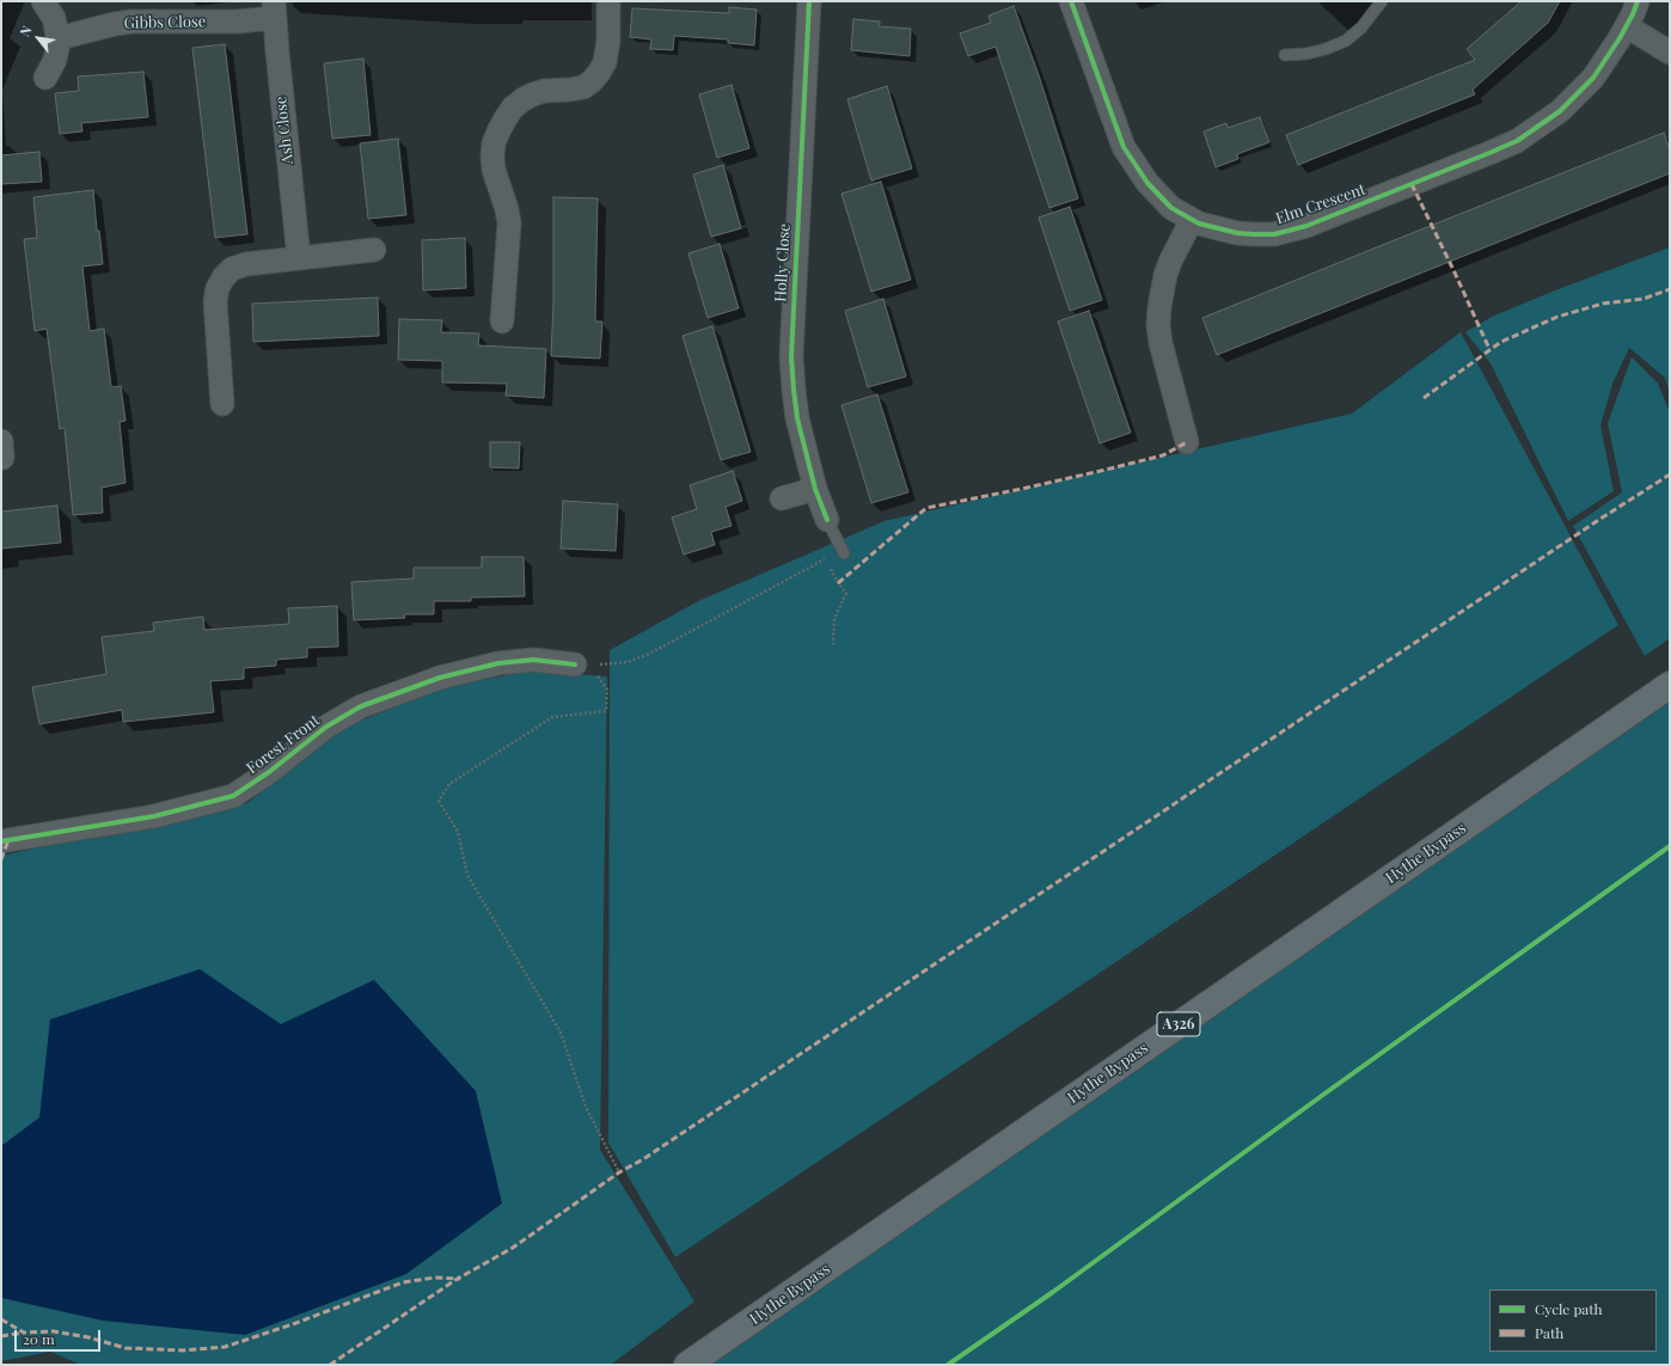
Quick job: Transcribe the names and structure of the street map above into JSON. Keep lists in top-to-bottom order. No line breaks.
{"streets":{"main road":["Hythe Bypass","A326"],"street":["Gibbs Close","Ash Close","Elm Crescent","Holly Close","Forest Front"]},"crossings":[["Gibbs Close","Ash Close"]],"legend":["Cycle path","Path"],"scale_bar":"20 m","north":"top left"}
